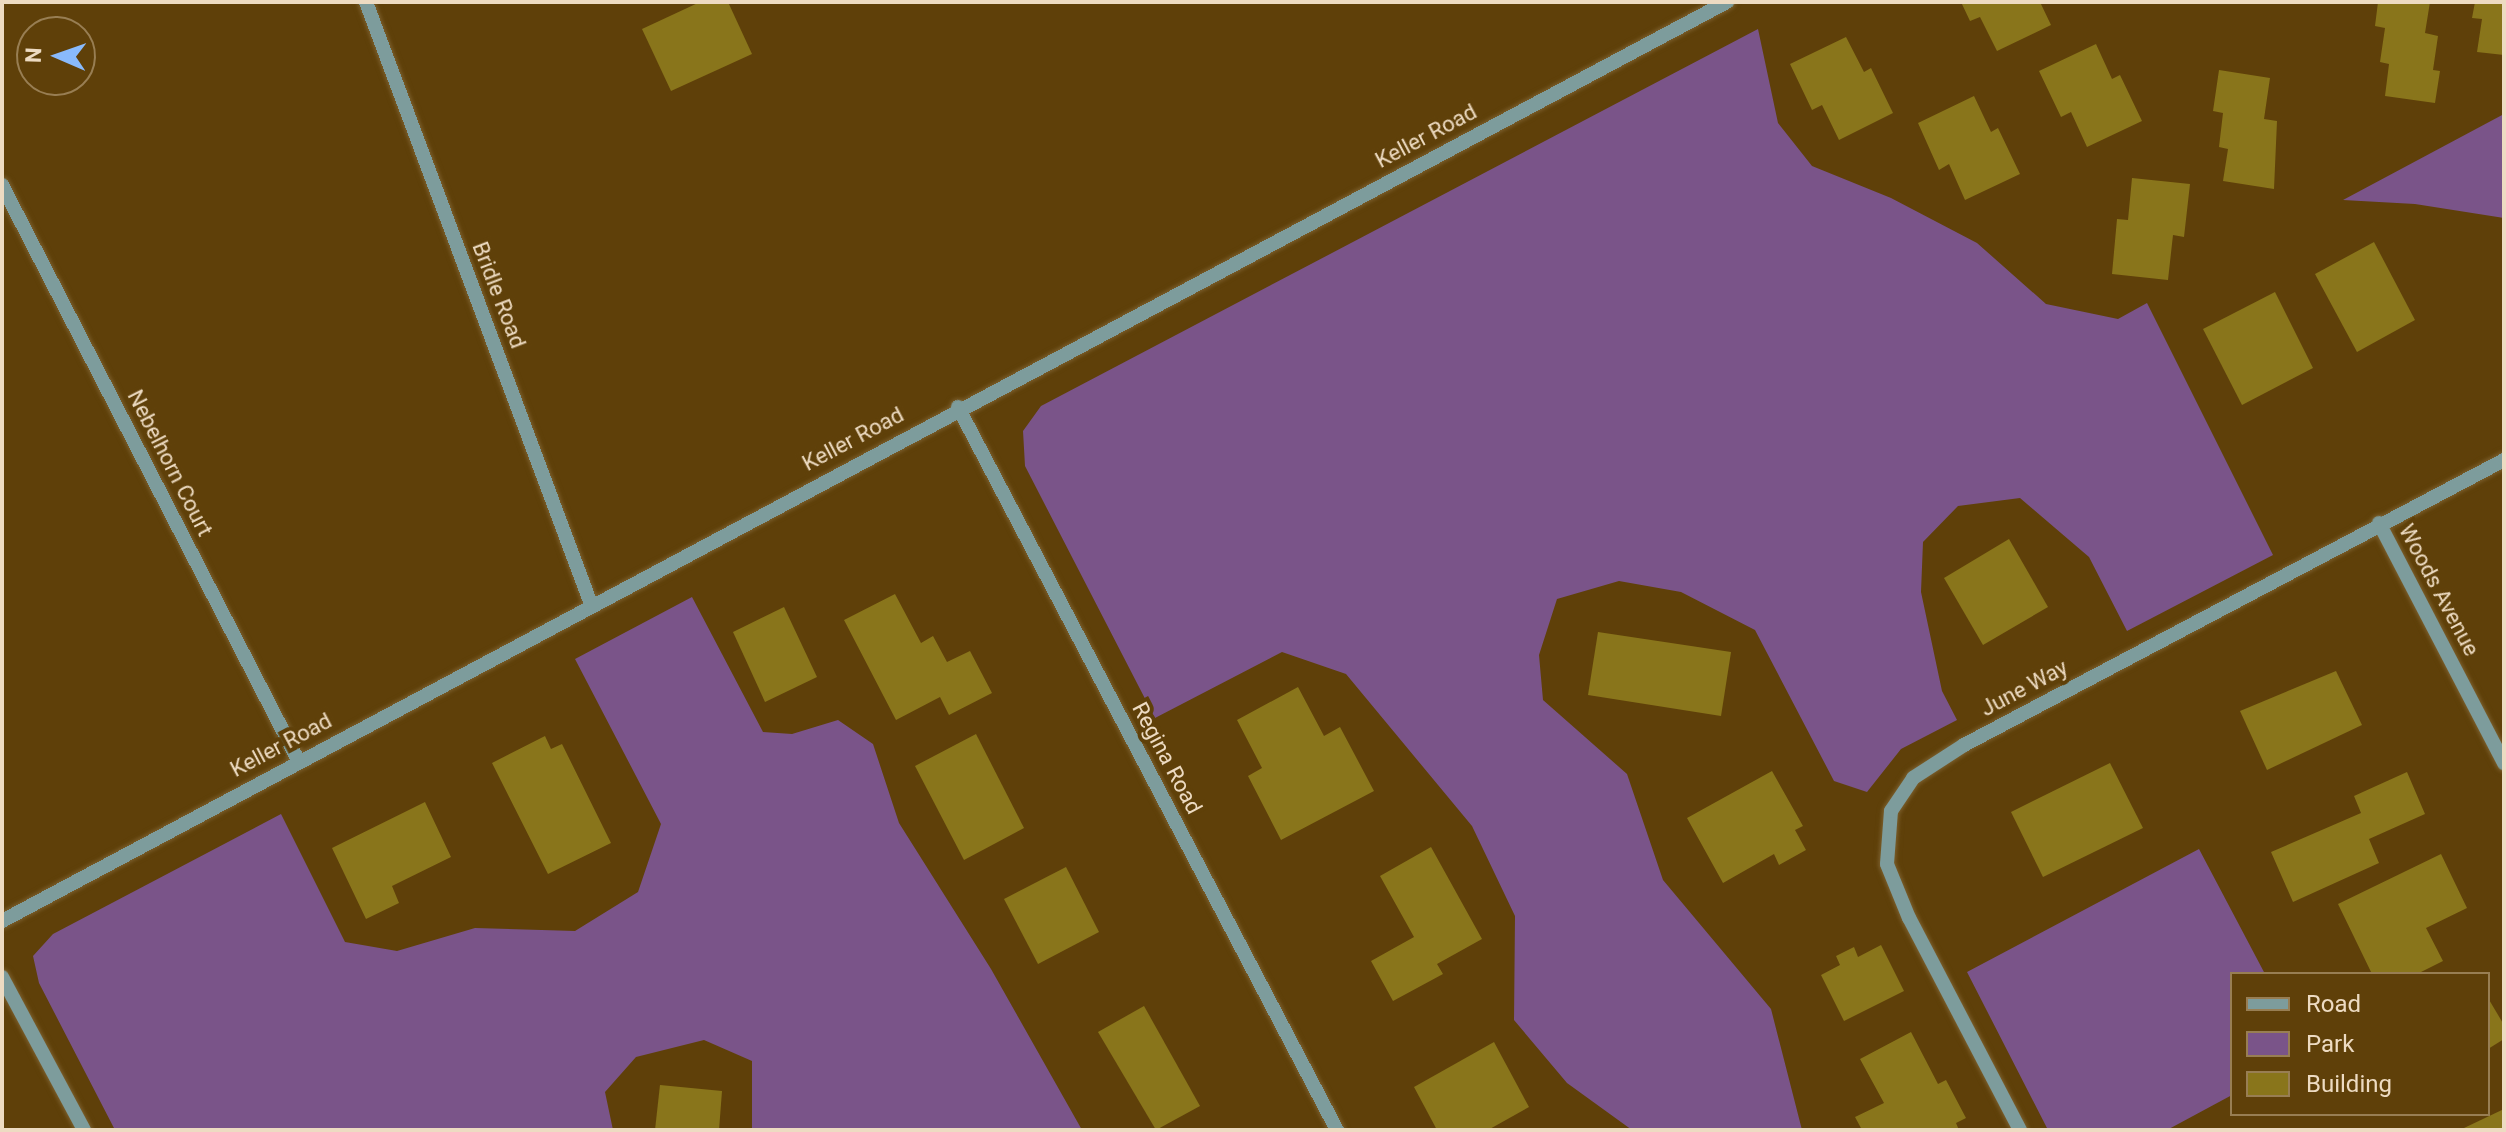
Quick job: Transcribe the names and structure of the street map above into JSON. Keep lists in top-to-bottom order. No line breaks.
{"streets":{"street":["Keller Road","Bridle Road","Nebelhorn Court","Woods Avenue","June Way","Regina Road"]},"crossings":[["Keller Road","Bridle Road"],["Keller Road","Nebelhorn Court"],["Keller Road","Regina Road"],["Woods Avenue","June Way"]],"legend":["Road","Park","Building"],"north":"left"}
